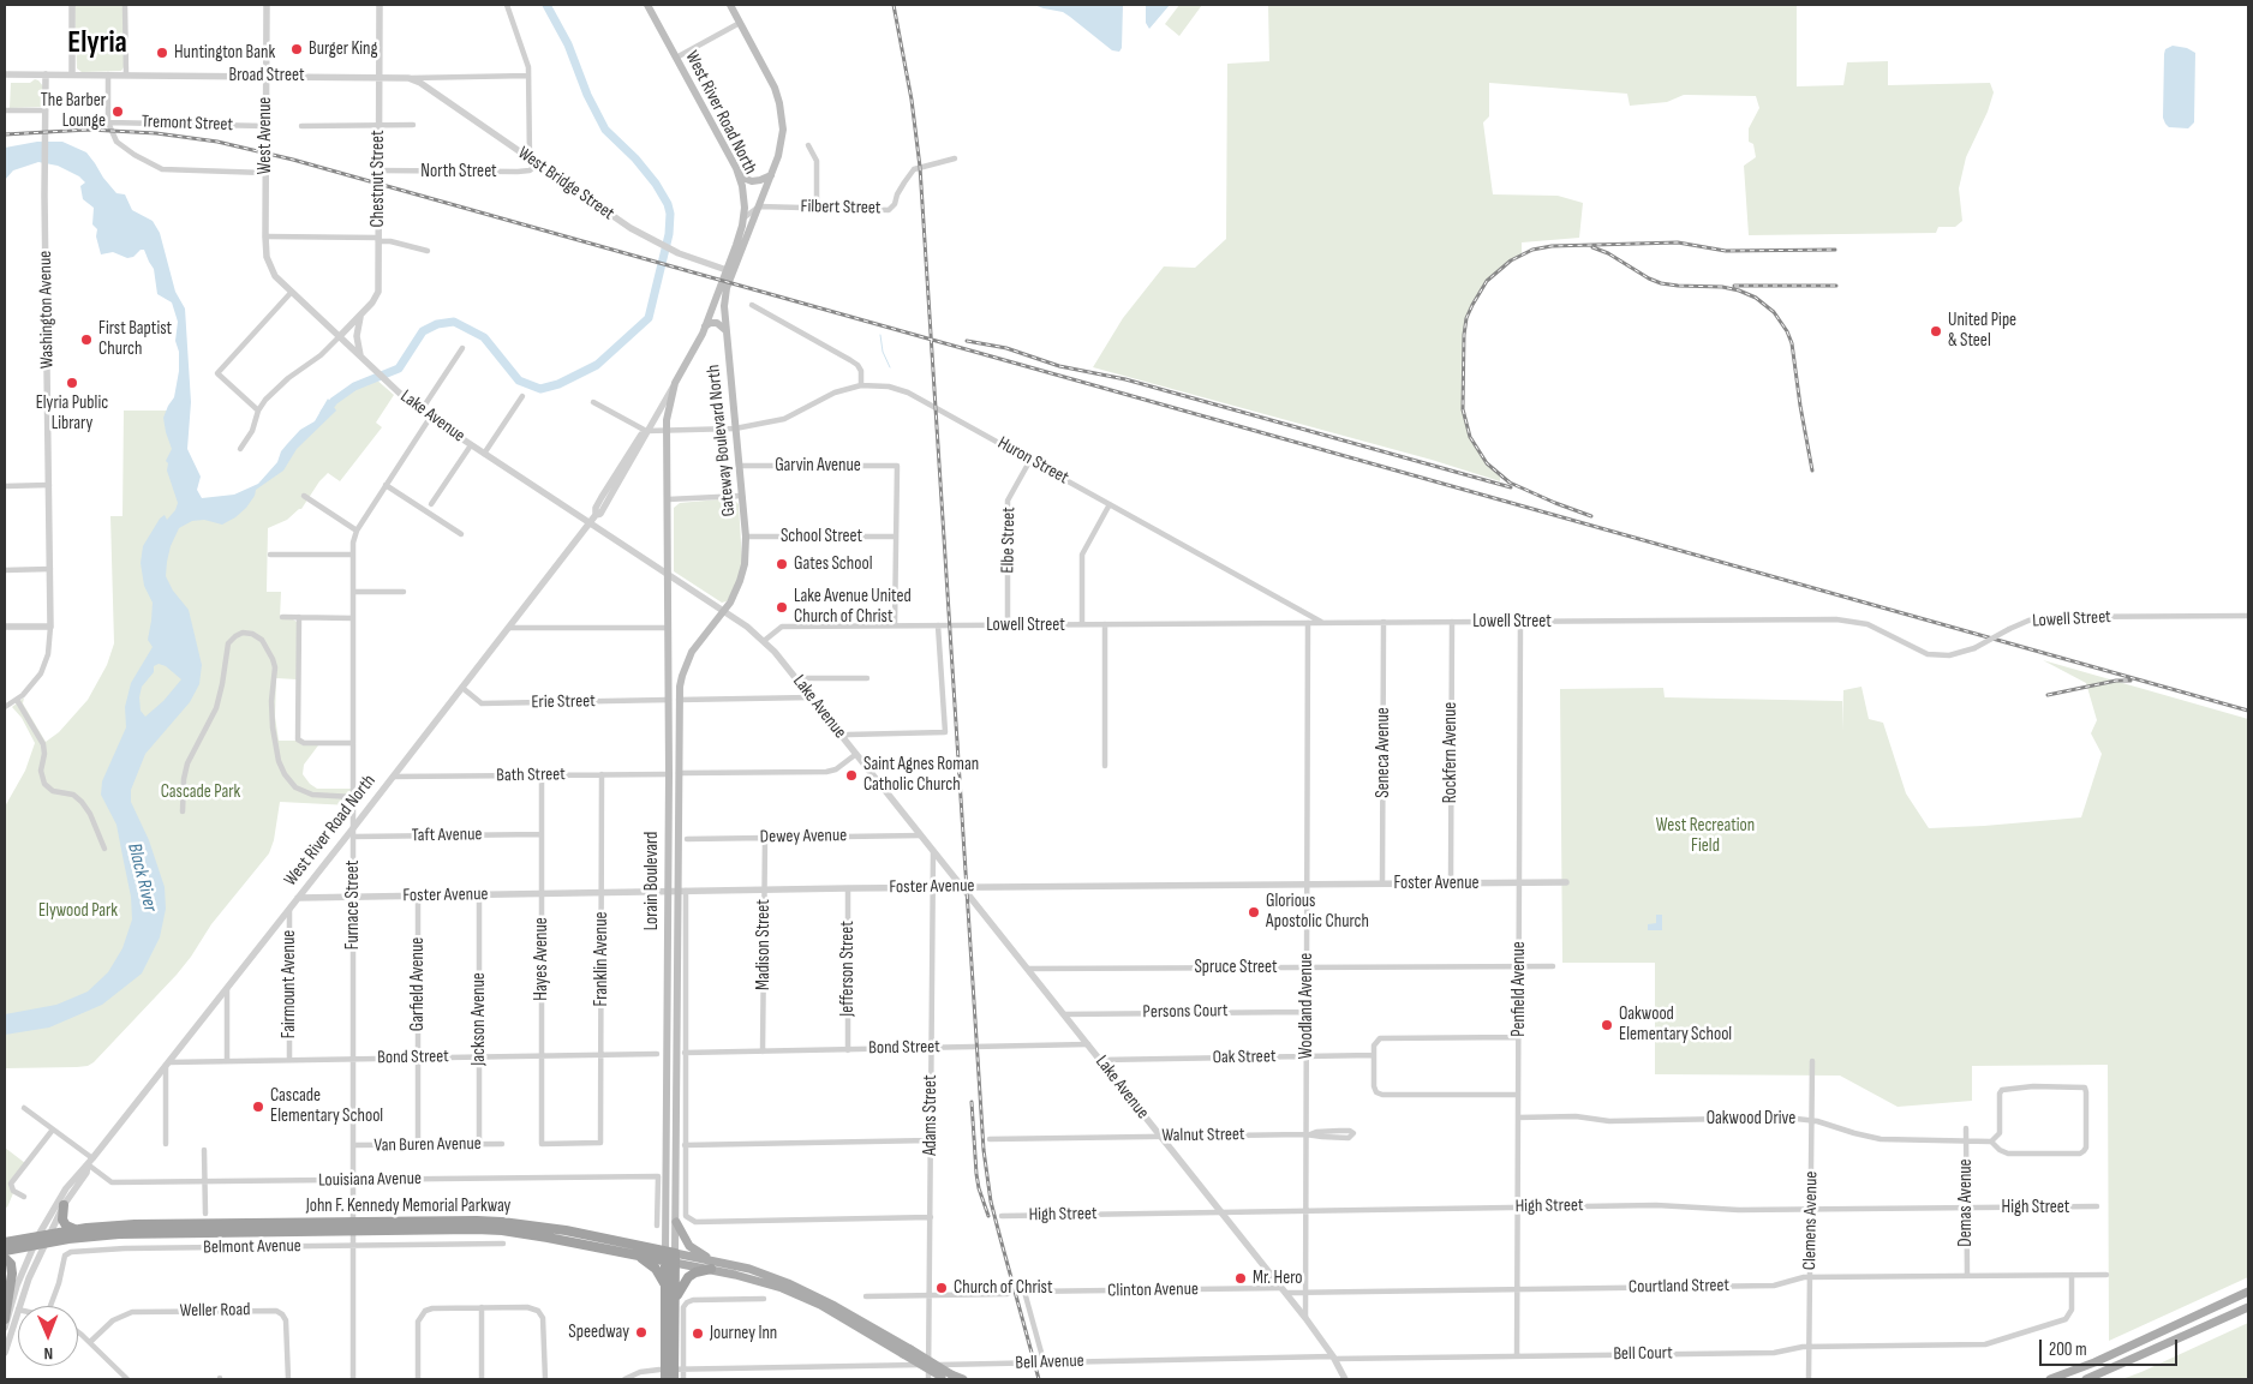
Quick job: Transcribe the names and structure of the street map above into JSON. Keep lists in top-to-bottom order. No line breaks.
{"streets":{"highway":["Lorain Boulevard","John F. Kennedy Memorial Parkway"],"main road":["West River Road North","Gateway Boulevard North"],"street":["Broad Street","Tremont Street","West Avenue","North Street","Chestnut Street","West Bridge Street","Filbert Street","Washington Avenue","Lake Avenue","Huron Street","Garvin Avenue","School Street","Elbe Street","Lowell Street","Erie Street","Seneca Avenue","Rockfern Avenue","Bath Street","Taft Avenue","Dewey Avenue","Foster Avenue","Furnace Street","Madison Street","Hayes Avenue","Franklin Avenue","Spruce Street","Jefferson Street","Fairmount Avenue","Garfield Avenue","Penfield Avenue","Woodland Avenue","Persons Court","Jackson Avenue","Bond Street","Oak Street","Adams Street","Oakwood Drive","Walnut Street","Van Buren Avenue","Louisiana Avenue","Demas Avenue","High Street","Clemens Avenue","Belmont Avenue","Courtland Street","Clinton Avenue","Weller Road","Bell Court","Bell Avenue"]},"crossings":[["Broad Street","West Avenue"],["Broad Street","Chestnut Street"],["Broad Street","West Bridge Street"],["Broad Street","Washington Avenue"],["West River Road North","West Bridge Street"],["West River Road North","Lake Avenue"],["West River Road North","Gateway Boulevard North"],["West River Road North","Huron Street"],["West River Road North","Erie Street"],["West River Road North","Bath Street"],["West River Road North","Lorain Boulevard"],["West River Road North","Foster Avenue"],["West River Road North","Furnace Street"],["West River Road North","Fairmount Avenue"],["West River Road North","Bond Street"],["West River Road North","Louisiana Avenue"],["West River Road North","John F. Kennedy Memorial Parkway"],["Tremont Street","West Avenue"],["West Avenue","Lake Avenue"],["North Street","Chestnut Street"],["North Street","West Bridge Street"],["Chestnut Street","Lake Avenue"],["West Bridge Street","Gateway Boulevard North"],["Filbert Street","Gateway Boulevard North"],["Lake Avenue","Gateway Boulevard North"],["Lake Avenue","Lowell Street"],["Lake Avenue","Dewey Avenue"],["Lake Avenue","Lorain Boulevard"],["Lake Avenue","Foster Avenue"],["Lake Avenue","Furnace Street"],["Lake Avenue","Spruce Street"],["Lake Avenue","Woodland Avenue"],["Lake Avenue","Persons Court"],["Lake Avenue","Bond Street"],["Lake Avenue","Oak Street"],["Lake Avenue","Adams Street"],["Lake Avenue","Walnut Street"],["Lake Avenue","High Street"],["Lake Avenue","Courtland Street"],["Lake Avenue","Clinton Avenue"],["Lake Avenue","Bell Court"],["Lake Avenue","Bell Avenue"],["Gateway Boulevard North","Huron Street"],["Gateway Boulevard North","Garvin Avenue"],["Gateway Boulevard North","School Street"],["Gateway Boulevard North","Lorain Boulevard"],["Huron Street","Elbe Street"],["Huron Street","Lowell Street"],["Huron Street","Lorain Boulevard"],["Garvin Avenue","School Street"],["Elbe Street","Lowell Street"],["Lowell Street","Seneca Avenue"],["Lowell Street","Rockfern Avenue"],["Lowell Street","Penfield Avenue"],["Lowell Street","Woodland Avenue"],["Erie Street","Lorain Boulevard"],["Seneca Avenue","Foster Avenue"],["Rockfern Avenue","Foster Avenue"],["Bath Street","Lorain Boulevard"],["Bath Street","Hayes Avenue"],["Bath Street","Franklin Avenue"],["Taft Avenue","Furnace Street"],["Taft Avenue","Hayes Avenue"],["Dewey Avenue","Madison Street"],["Lorain Boulevard","Foster Avenue"],["Lorain Boulevard","Bond Street"],["Lorain Boulevard","John F. Kennedy Memorial Parkway"],["Lorain Boulevard","Bell Avenue"],["Foster Avenue","Furnace Street"],["Foster Avenue","Madison Street"],["Foster Avenue","Hayes Avenue"],["Foster Avenue","Franklin Avenue"],["Foster Avenue","Jefferson Street"],["Foster Avenue","Garfield Avenue"],["Foster Avenue","Penfield Avenue"],["Foster Avenue","Woodland Avenue"],["Foster Avenue","Jackson Avenue"],["Foster Avenue","Adams Street"],["Furnace Street","Bond Street"],["Furnace Street","Van Buren Avenue"],["Furnace Street","Louisiana Avenue"],["Furnace Street","John F. Kennedy Memorial Parkway"],["Furnace Street","Belmont Avenue"],["Madison Street","Bond Street"],["Hayes Avenue","Franklin Avenue"],["Hayes Avenue","Bond Street"],["Franklin Avenue","Bond Street"],["Spruce Street","Penfield Avenue"],["Spruce Street","Woodland Avenue"],["Jefferson Street","Bond Street"],["Fairmount Avenue","Bond Street"],["Garfield Avenue","Bond Street"],["Garfield Avenue","Van Buren Avenue"],["Penfield Avenue","Oakwood Drive"],["Penfield Avenue","High Street"],["Penfield Avenue","Courtland Street"],["Penfield Avenue","Bell Court"],["Woodland Avenue","Persons Court"],["Woodland Avenue","Oak Street"],["Woodland Avenue","Walnut Street"],["Woodland Avenue","High Street"],["Woodland Avenue","Courtland Street"],["Jackson Avenue","Bond Street"],["Jackson Avenue","Van Buren Avenue"],["Bond Street","Adams Street"],["Adams Street","Bell Avenue"],["Oakwood Drive","Demas Avenue"],["Oakwood Drive","Clemens Avenue"],["Demas Avenue","High Street"],["Demas Avenue","Courtland Street"],["High Street","Clemens Avenue"],["Clemens Avenue","Courtland Street"],["Clemens Avenue","Bell Court"],["Courtland Street","Clinton Avenue"],["Courtland Street","Bell Court"],["Clinton Avenue","Bell Avenue"],["Bell Court","Bell Avenue"]],"districts":["Elyria"],"water":["Black River"],"parks":["Cascade Park","West Recreation Field","Elywood Park"],"places":["Burger King","Huntington Bank","The Barber Lounge","United Pipe & Steel","First Baptist Church","Elyria Public Library","Gates School","Lake Avenue United Church of Christ","Saint Agnes Roman Catholic Church","Glorious Apostolic Church","Oakwood Elementary School","Cascade Elementary School","Mr. Hero","Church of Christ","Speedway","Journey Inn"],"scale_bar":"200 m","north":"bottom"}
